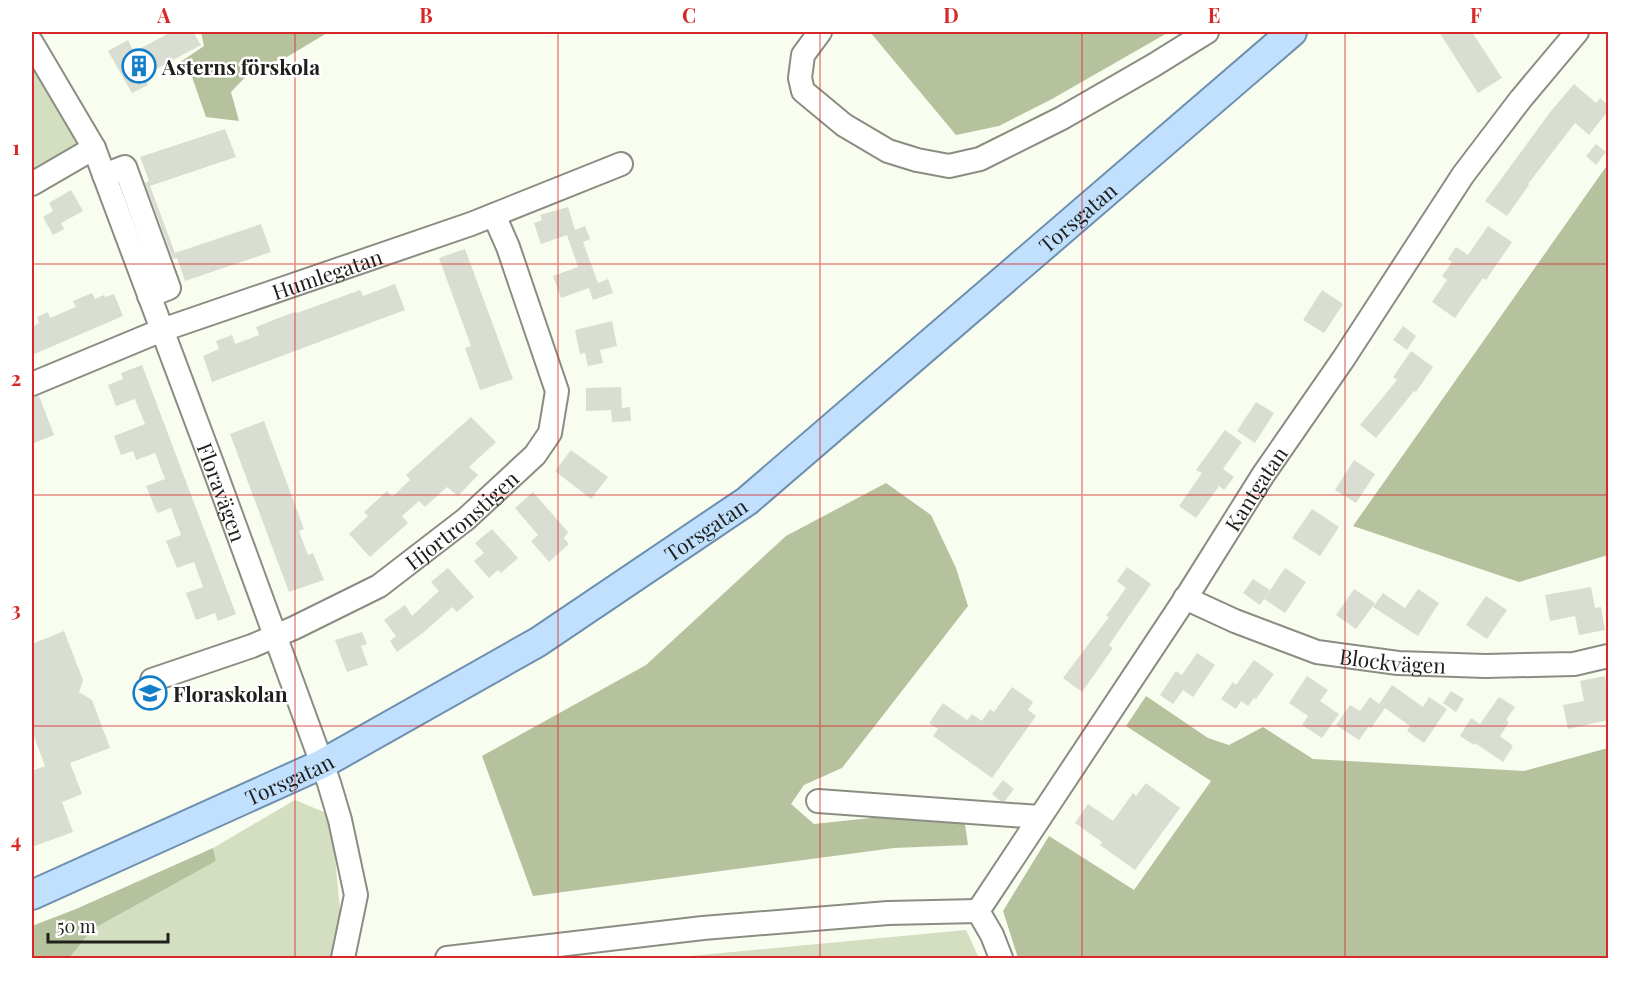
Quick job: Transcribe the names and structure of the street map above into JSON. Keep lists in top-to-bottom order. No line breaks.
{"streets":{"main road":["Torsgatan"],"street":["Humlegatan","Kantgatan","Floravägen","Hjortronstigen","Blockvägen"]},"crossings":[["Torsgatan","Floravägen"],["Humlegatan","Floravägen"],["Humlegatan","Hjortronstigen"],["Kantgatan","Blockvägen"],["Floravägen","Hjortronstigen"]],"places":{"building":["Asterns förskola"],"school or university":["Floraskolan"]},"scale_bar":"50 m","grid":{"columns":["A","B","C","D","E","F"],"rows":["1","2","3","4"]}}
